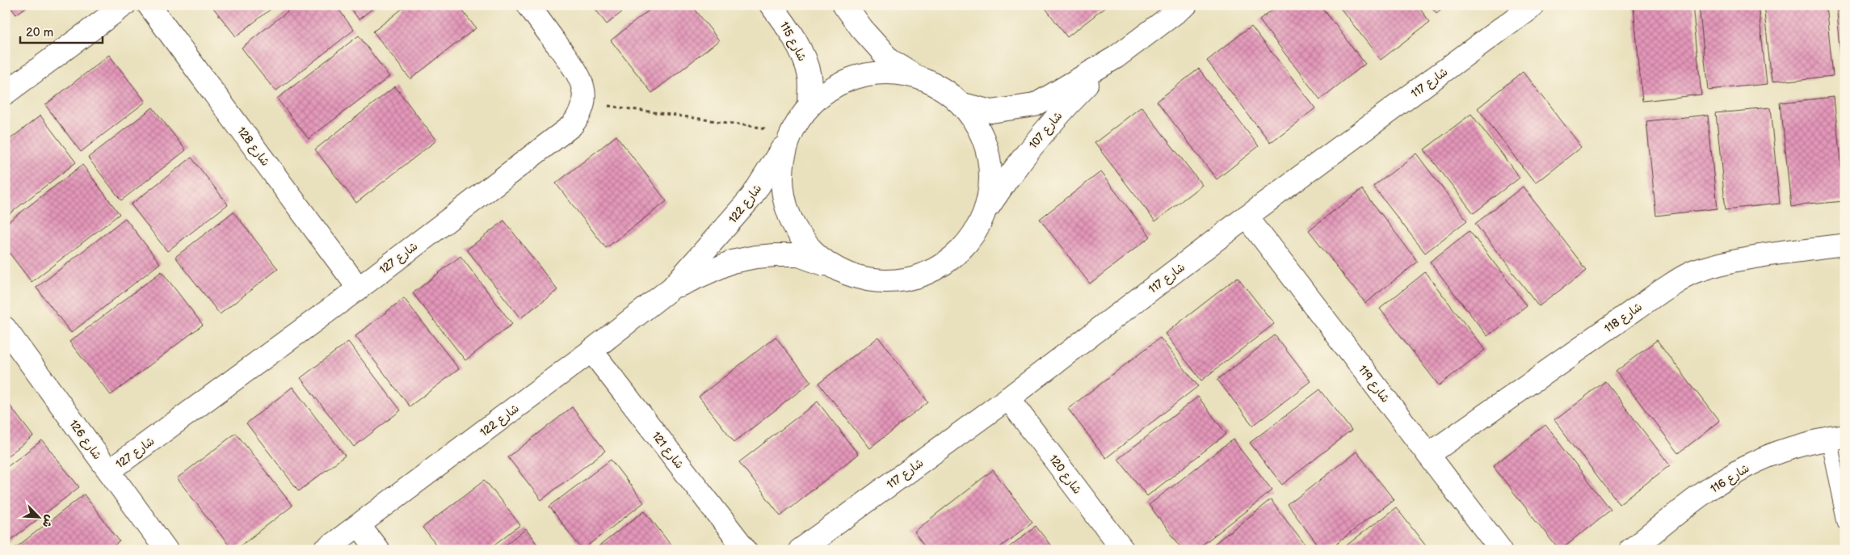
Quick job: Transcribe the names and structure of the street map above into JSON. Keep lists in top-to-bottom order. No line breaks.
{"streets":{"street":["شارع 115","شارع 117","شارع 107","شارع 128","شارع 122","شارع 127","شارع 118","شارع 119","شارع 126","شارع 121","شارع 120","شارع 116"]},"crossings":[["شارع 115","شارع 122"],["شارع 117","شارع 119"],["شارع 117","شارع 120"],["شارع 107","شارع 122"],["شارع 128","شارع 127"],["شارع 122","شارع 121"],["شارع 127","شارع 126"],["شارع 118","شارع 119"]],"scale_bar":"20 m","north":"bottom right"}
